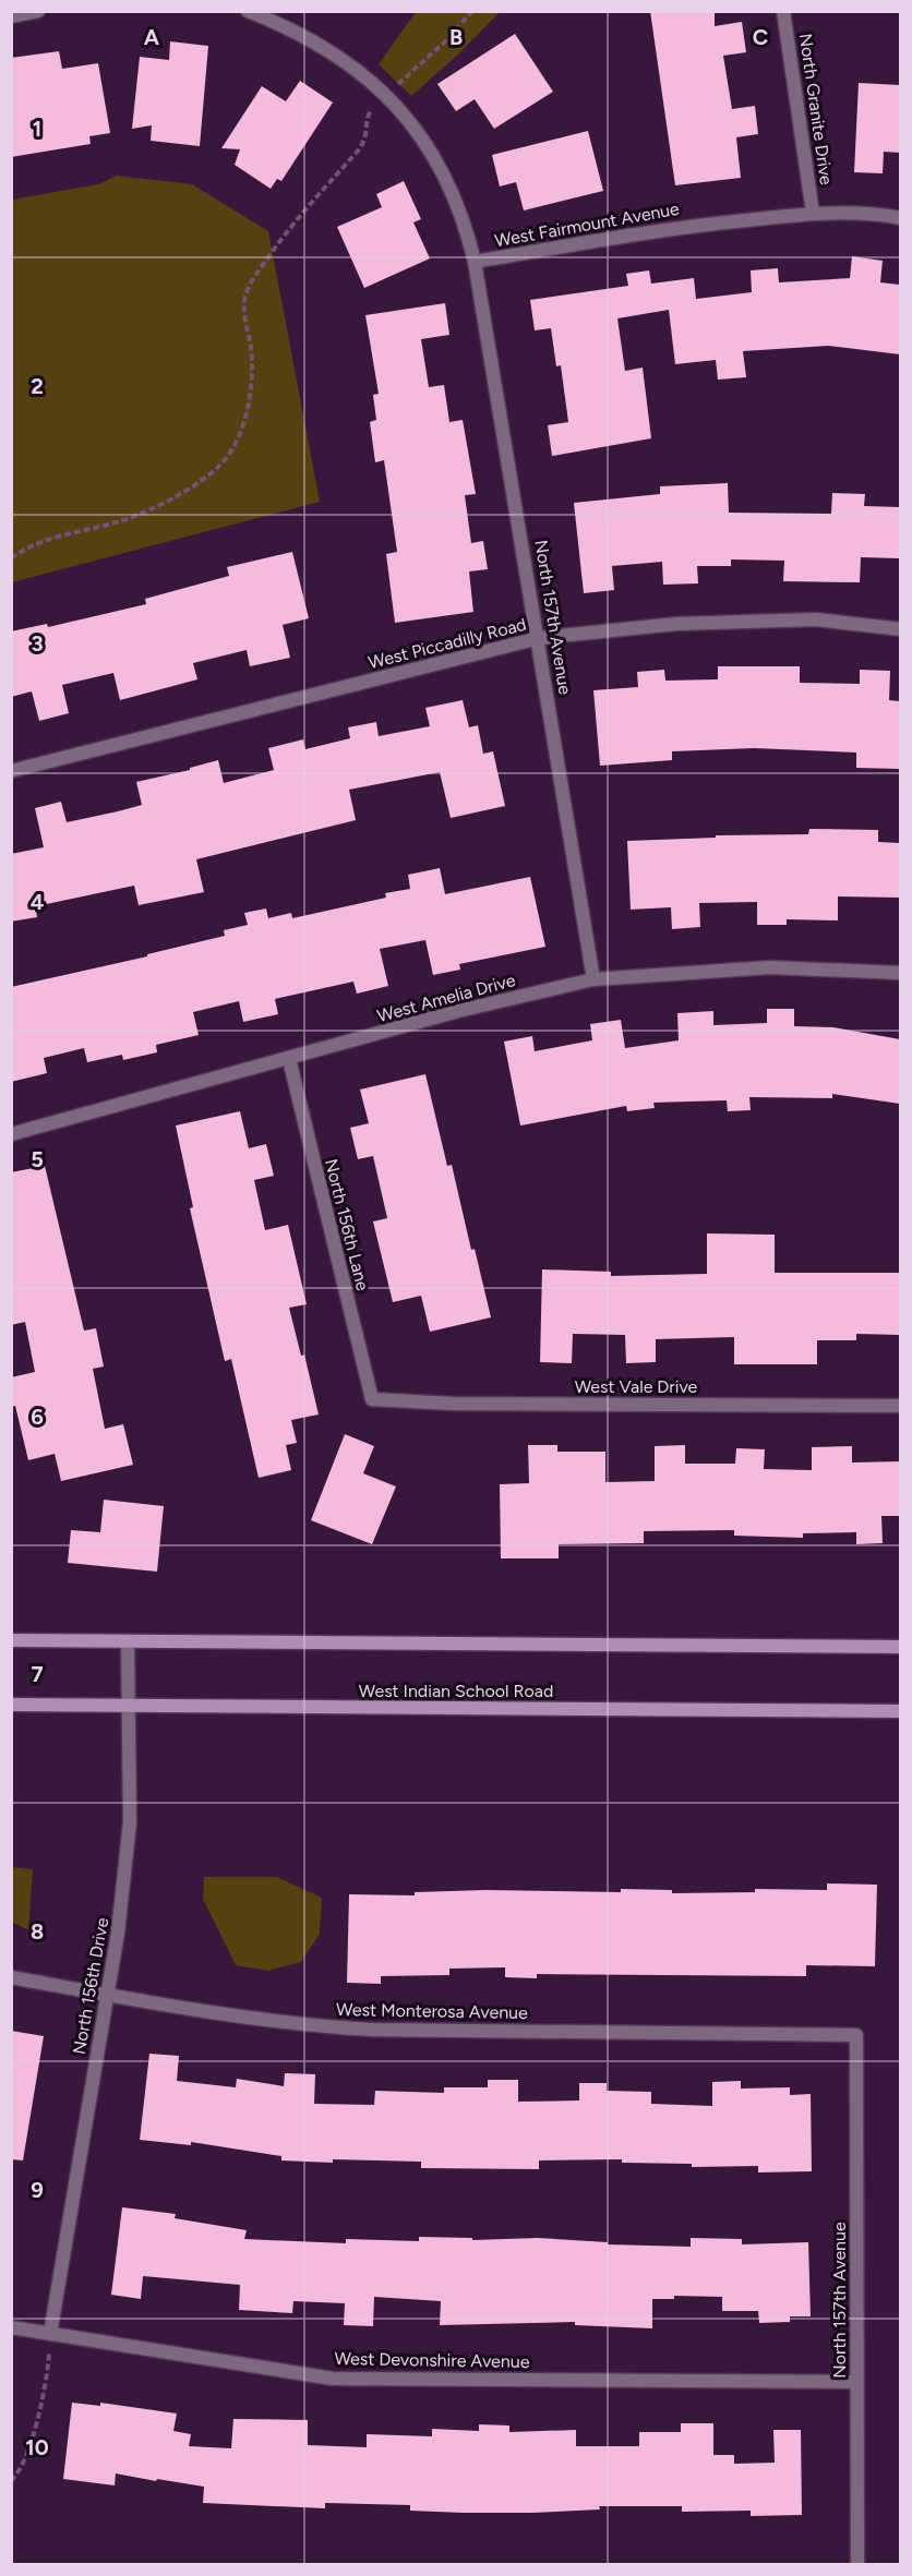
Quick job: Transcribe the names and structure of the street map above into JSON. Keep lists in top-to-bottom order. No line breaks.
{"streets":{"main road":["West Indian School Road"],"street":["North Granite Drive","West Fairmount Avenue","North 157th Avenue","West Piccadilly Road","West Amelia Drive","North 156th Lane","West Vale Drive","North 156th Drive","West Monterosa Avenue","West Devonshire Avenue"]},"crossings":[["North Granite Drive","West Fairmount Avenue"],["West Fairmount Avenue","North 157th Avenue"],["North 157th Avenue","West Piccadilly Road"],["North 157th Avenue","West Amelia Drive"],["North 157th Avenue","West Monterosa Avenue"],["North 157th Avenue","West Devonshire Avenue"],["West Amelia Drive","North 156th Lane"],["North 156th Lane","West Vale Drive"],["West Indian School Road","North 156th Drive"],["North 156th Drive","West Monterosa Avenue"],["North 156th Drive","West Devonshire Avenue"]],"grid":{"columns":["A","B","C"],"rows":["1","2","3","4","5","6","7","8","9","10"]}}
